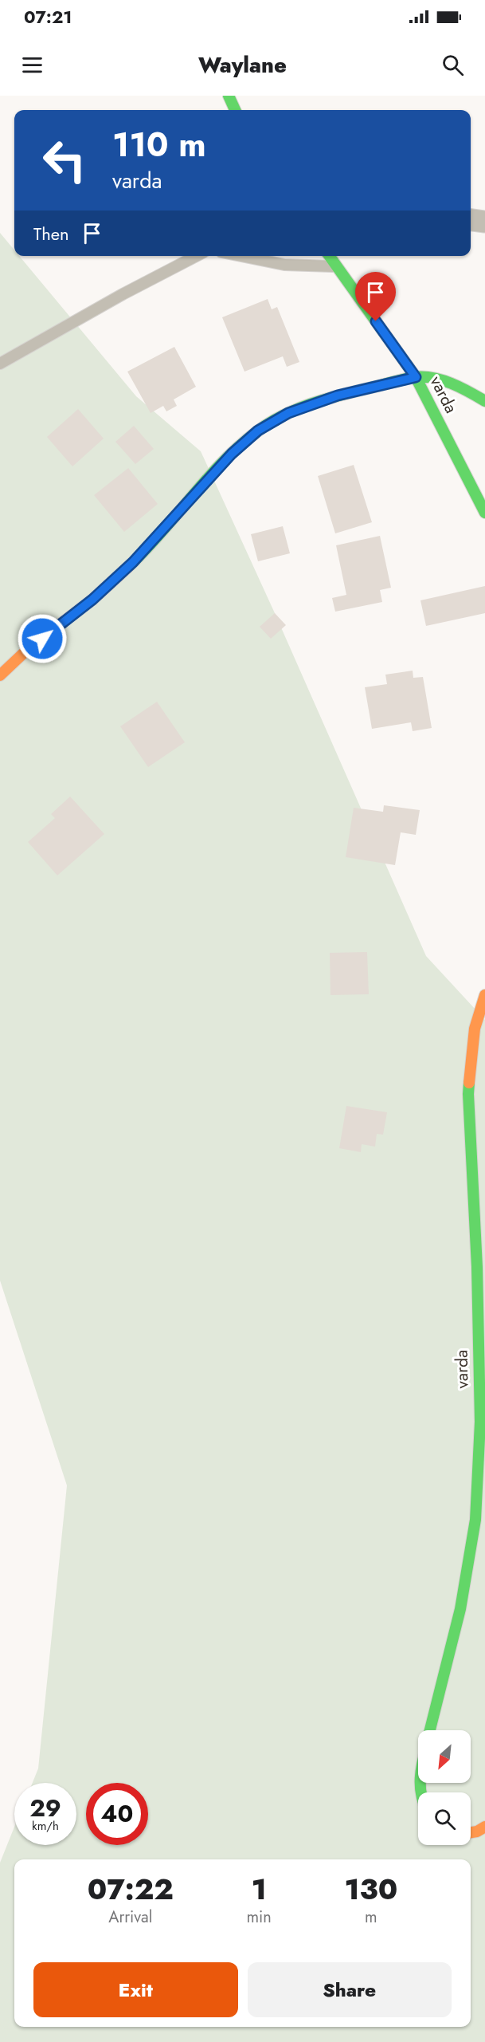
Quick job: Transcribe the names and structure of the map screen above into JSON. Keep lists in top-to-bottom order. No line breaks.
{"streets":{"street":["varda"]},"north":"bottom left","page":{"status":"07:21","header":"Waylane","turn":["110 m","varda"],"then":"Then","speed":"29 km/h","limit":"40","eta":["07:22","Arrival","1","min","130","m"],"buttons":["Exit","Share"]}}
